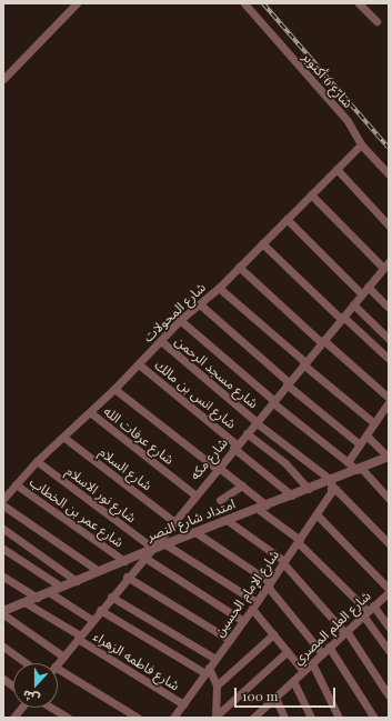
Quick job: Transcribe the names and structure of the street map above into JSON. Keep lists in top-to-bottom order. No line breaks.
{"streets":{"street":["شارع 6 أكتوبر","شارع المحولات","شارع مسجد الرحمن","شارع انس بن مالك","شارع عرفات الله","شارع مكه","شارع السلام","شارع نور الاسلام","شارع عمر بن الخطاب","امتداد شارع النصر","شارع الإمام الحسين","شارع العلم المصري","شارع فاطمه الزهراء"]},"crossings":[["شارع 6 أكتوبر","شارع المحولات"],["شارع المحولات","شارع مسجد الرحمن"],["شارع المحولات","شارع انس بن مالك"],["شارع المحولات","شارع عرفات الله"],["شارع المحولات","شارع السلام"],["شارع المحولات","شارع نور الاسلام"],["شارع المحولات","شارع عمر بن الخطاب"],["شارع مسجد الرحمن","شارع مكه"],["شارع مسجد الرحمن","امتداد شارع النصر"],["شارع مسجد الرحمن","شارع الإمام الحسين"],["شارع انس بن مالك","شارع مكه"],["شارع انس بن مالك","امتداد شارع النصر"],["شارع عرفات الله","شارع مكه"],["شارع مكه","شارع السلام"],["شارع مكه","شارع نور الاسلام"],["شارع مكه","امتداد شارع النصر"],["شارع مكه","شارع فاطمه الزهراء"],["شارع نور الاسلام","امتداد شارع النصر"],["شارع عمر بن الخطاب","امتداد شارع النصر"],["امتداد شارع النصر","شارع الإمام الحسين"],["امتداد شارع النصر","شارع فاطمه الزهراء"],["شارع الإمام الحسين","شارع فاطمه الزهراء"]],"scale_bar":"100 m","north":"bottom"}
